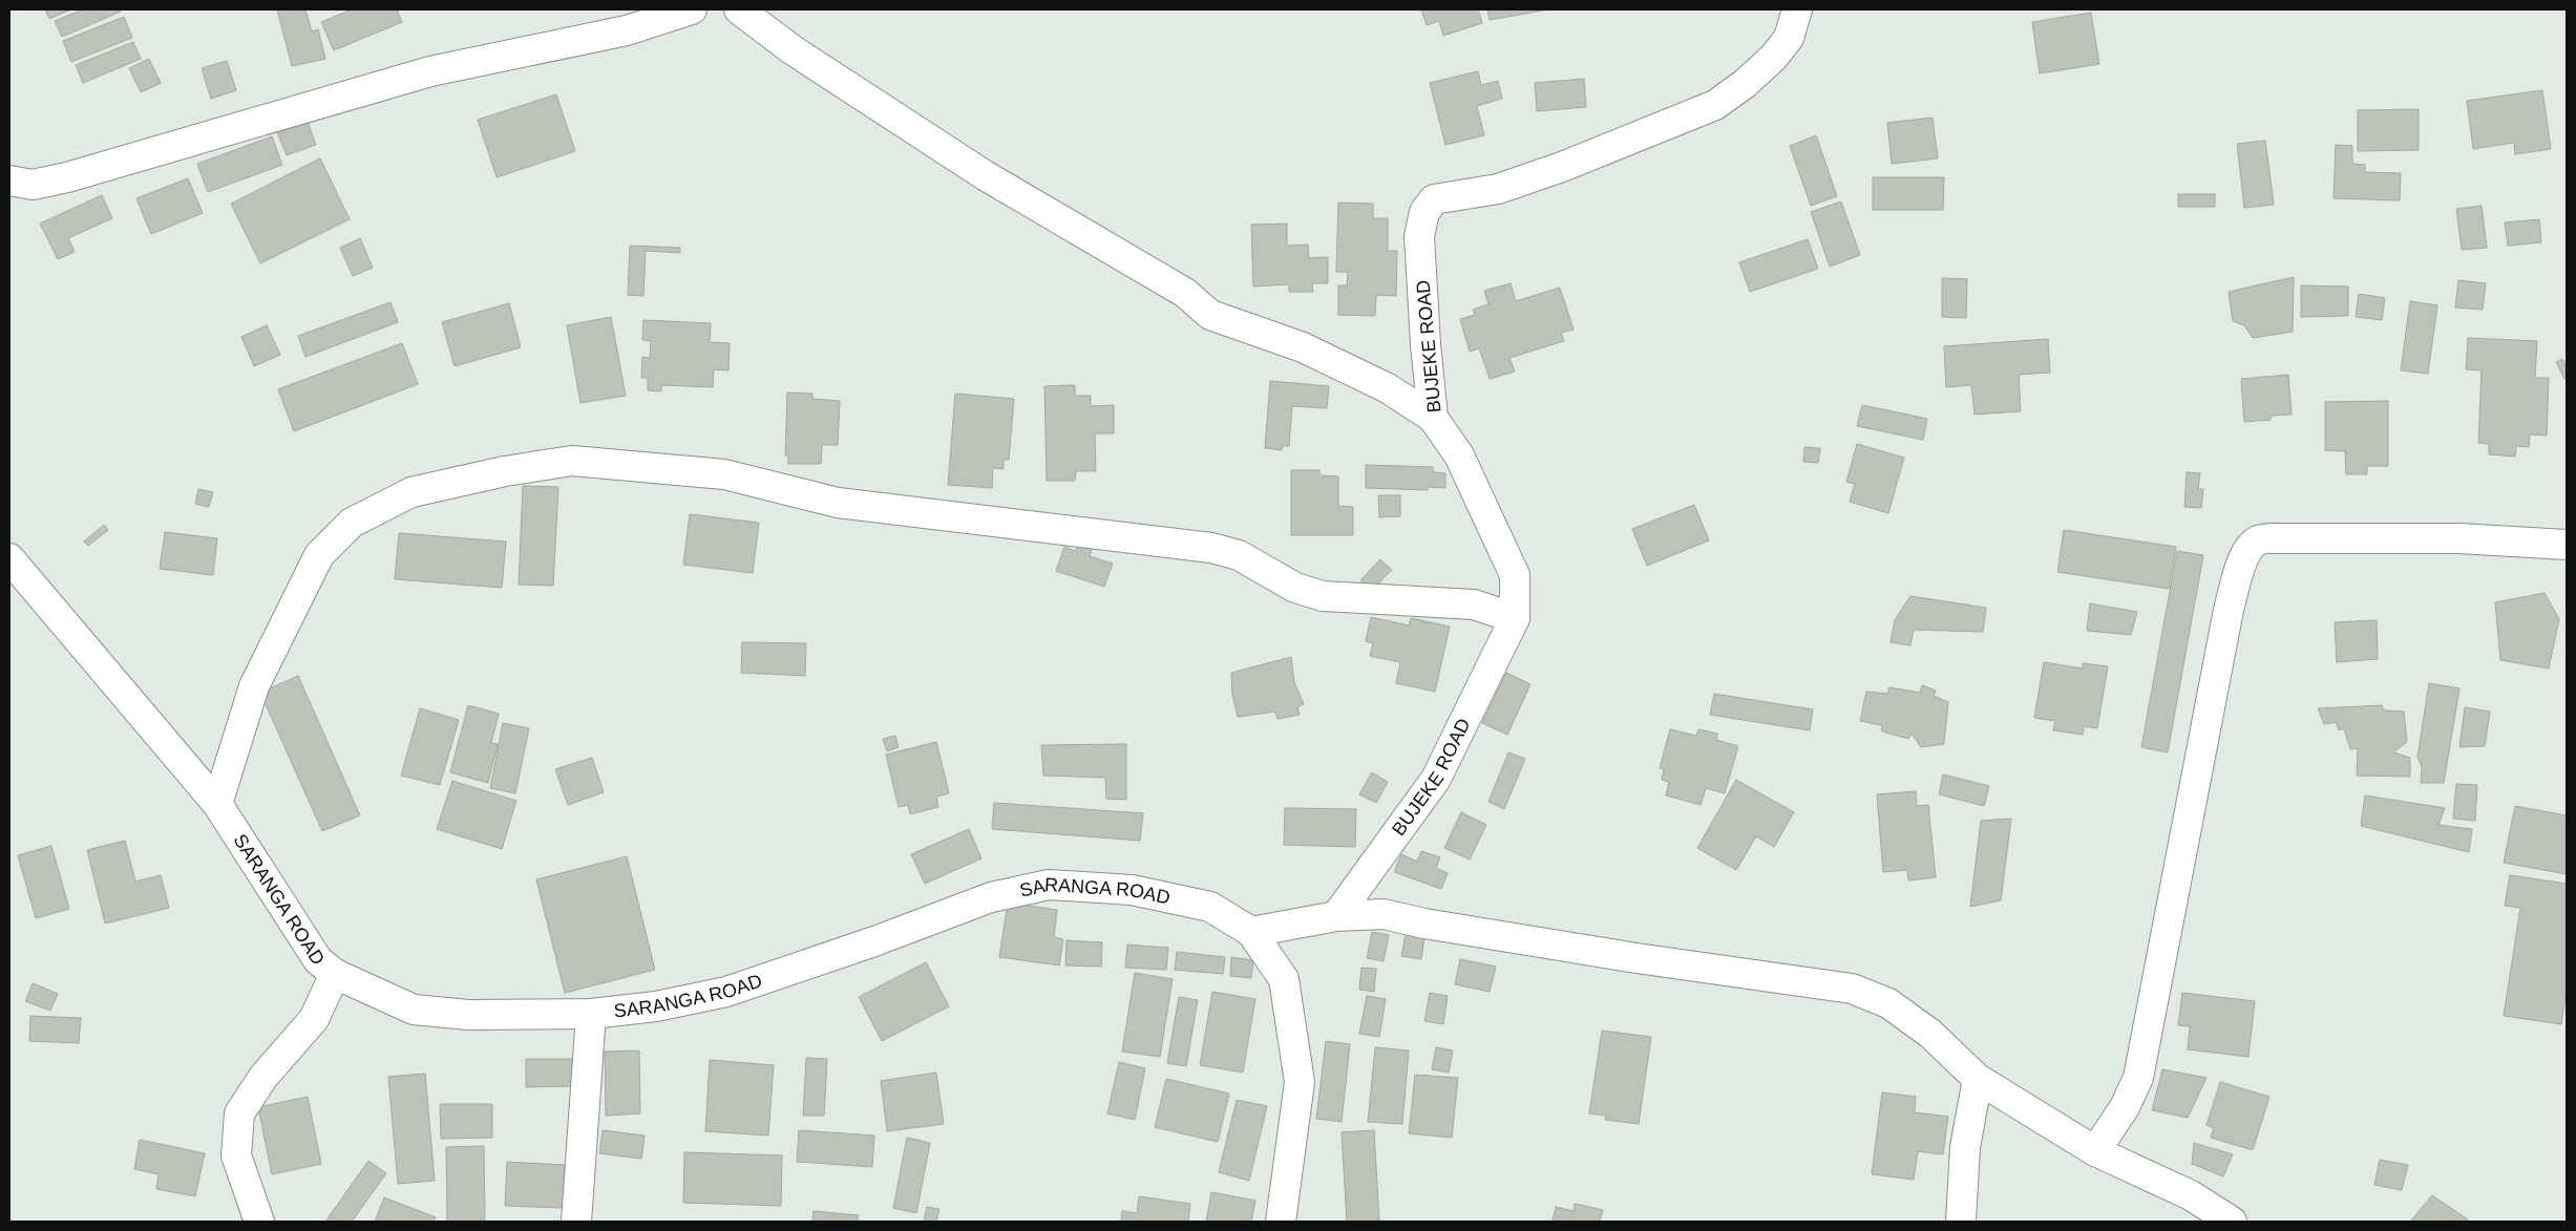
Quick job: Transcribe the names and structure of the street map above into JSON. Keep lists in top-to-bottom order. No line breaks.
{"streets":{"street":["BUJEKE ROAD","SARANGA ROAD"]}}
